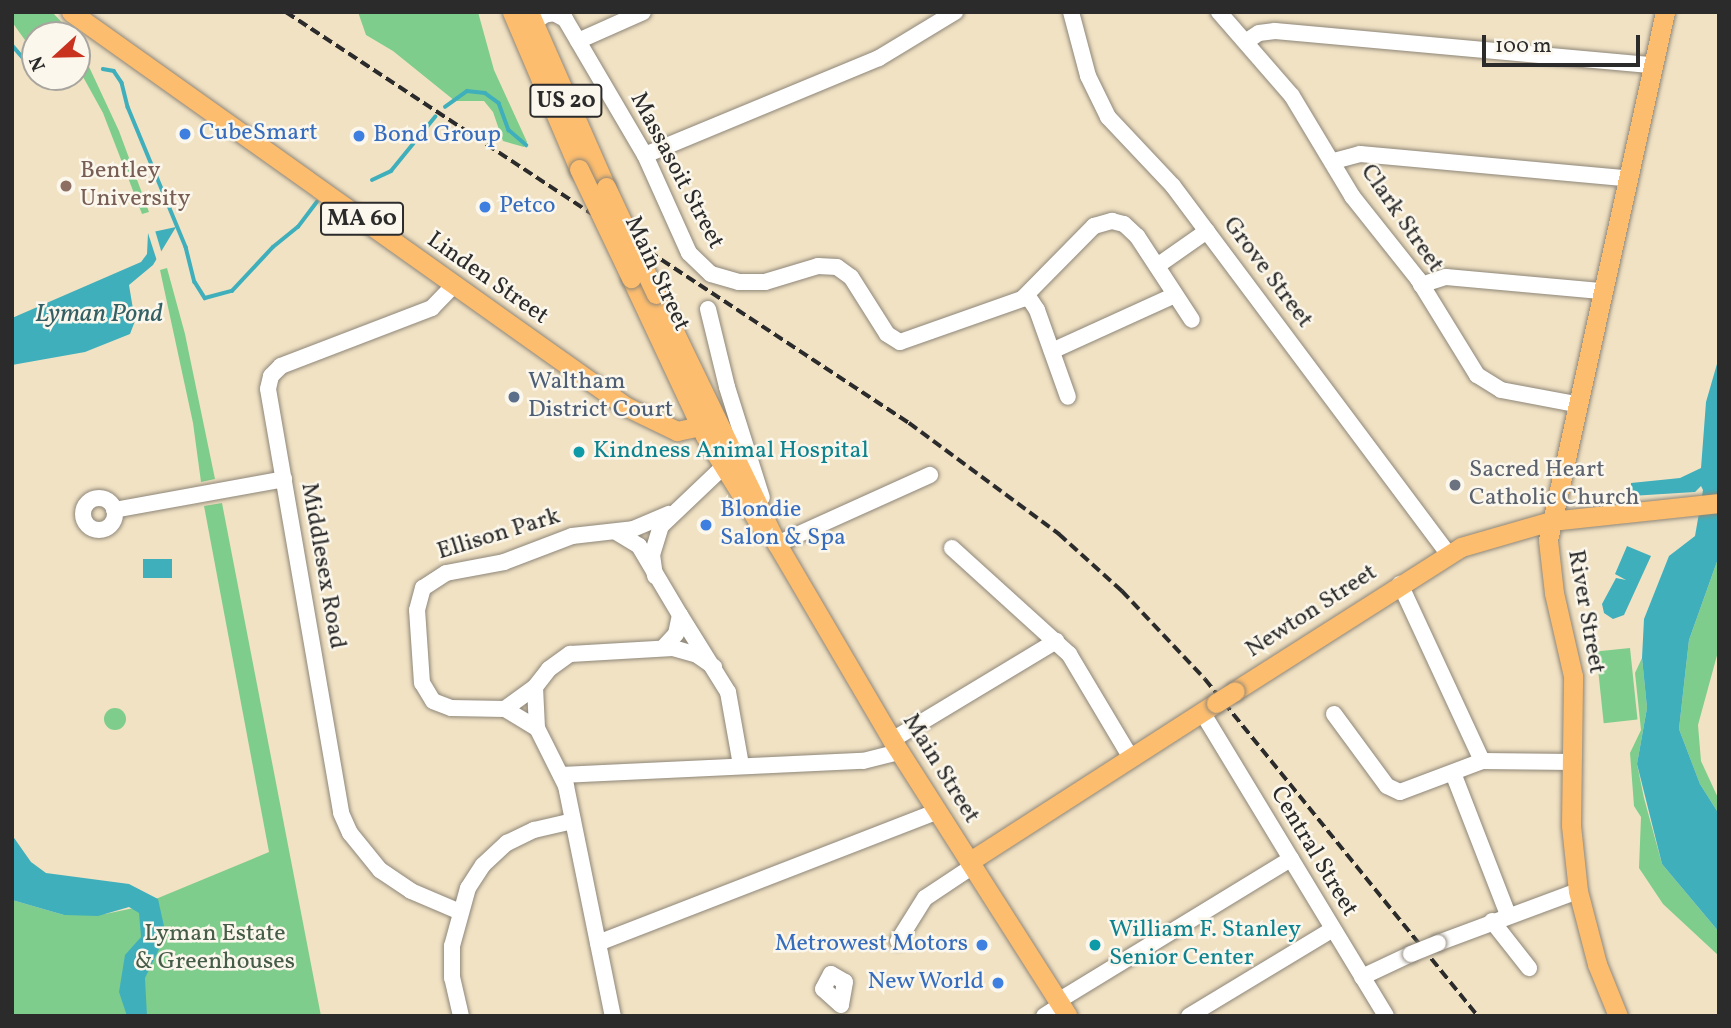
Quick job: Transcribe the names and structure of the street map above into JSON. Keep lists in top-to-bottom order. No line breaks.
{"streets":{"main road":["US 20","MA 60","Main Street","Linden Street","Newton Street","River Street"],"street":["Massasoit Street","Clark Street","Grove Street","Ellison Park","Middlesex Road","Central Street"]},"crossings":[["Clark Street","River Street"],["Grove Street","Newton Street"],["Main Street","Linden Street"],["Main Street","Ellison Park"],["Main Street","Newton Street"],["Linden Street","Middlesex Road"],["Newton Street","River Street"],["Newton Street","Central Street"]],"water":["Lyman Pond"],"parks":["Lyman Estate & Greenhouses"],"places":["CubeSmart","Bond Group","Bentley University","Petco","Waltham District Court","Kindness Animal Hospital","Sacred Heart Catholic Church","Blondie Salon & Spa","Metrowest Motors","William F. Stanley Senior Center","New World"],"scale_bar":"100 m","north":"left"}
